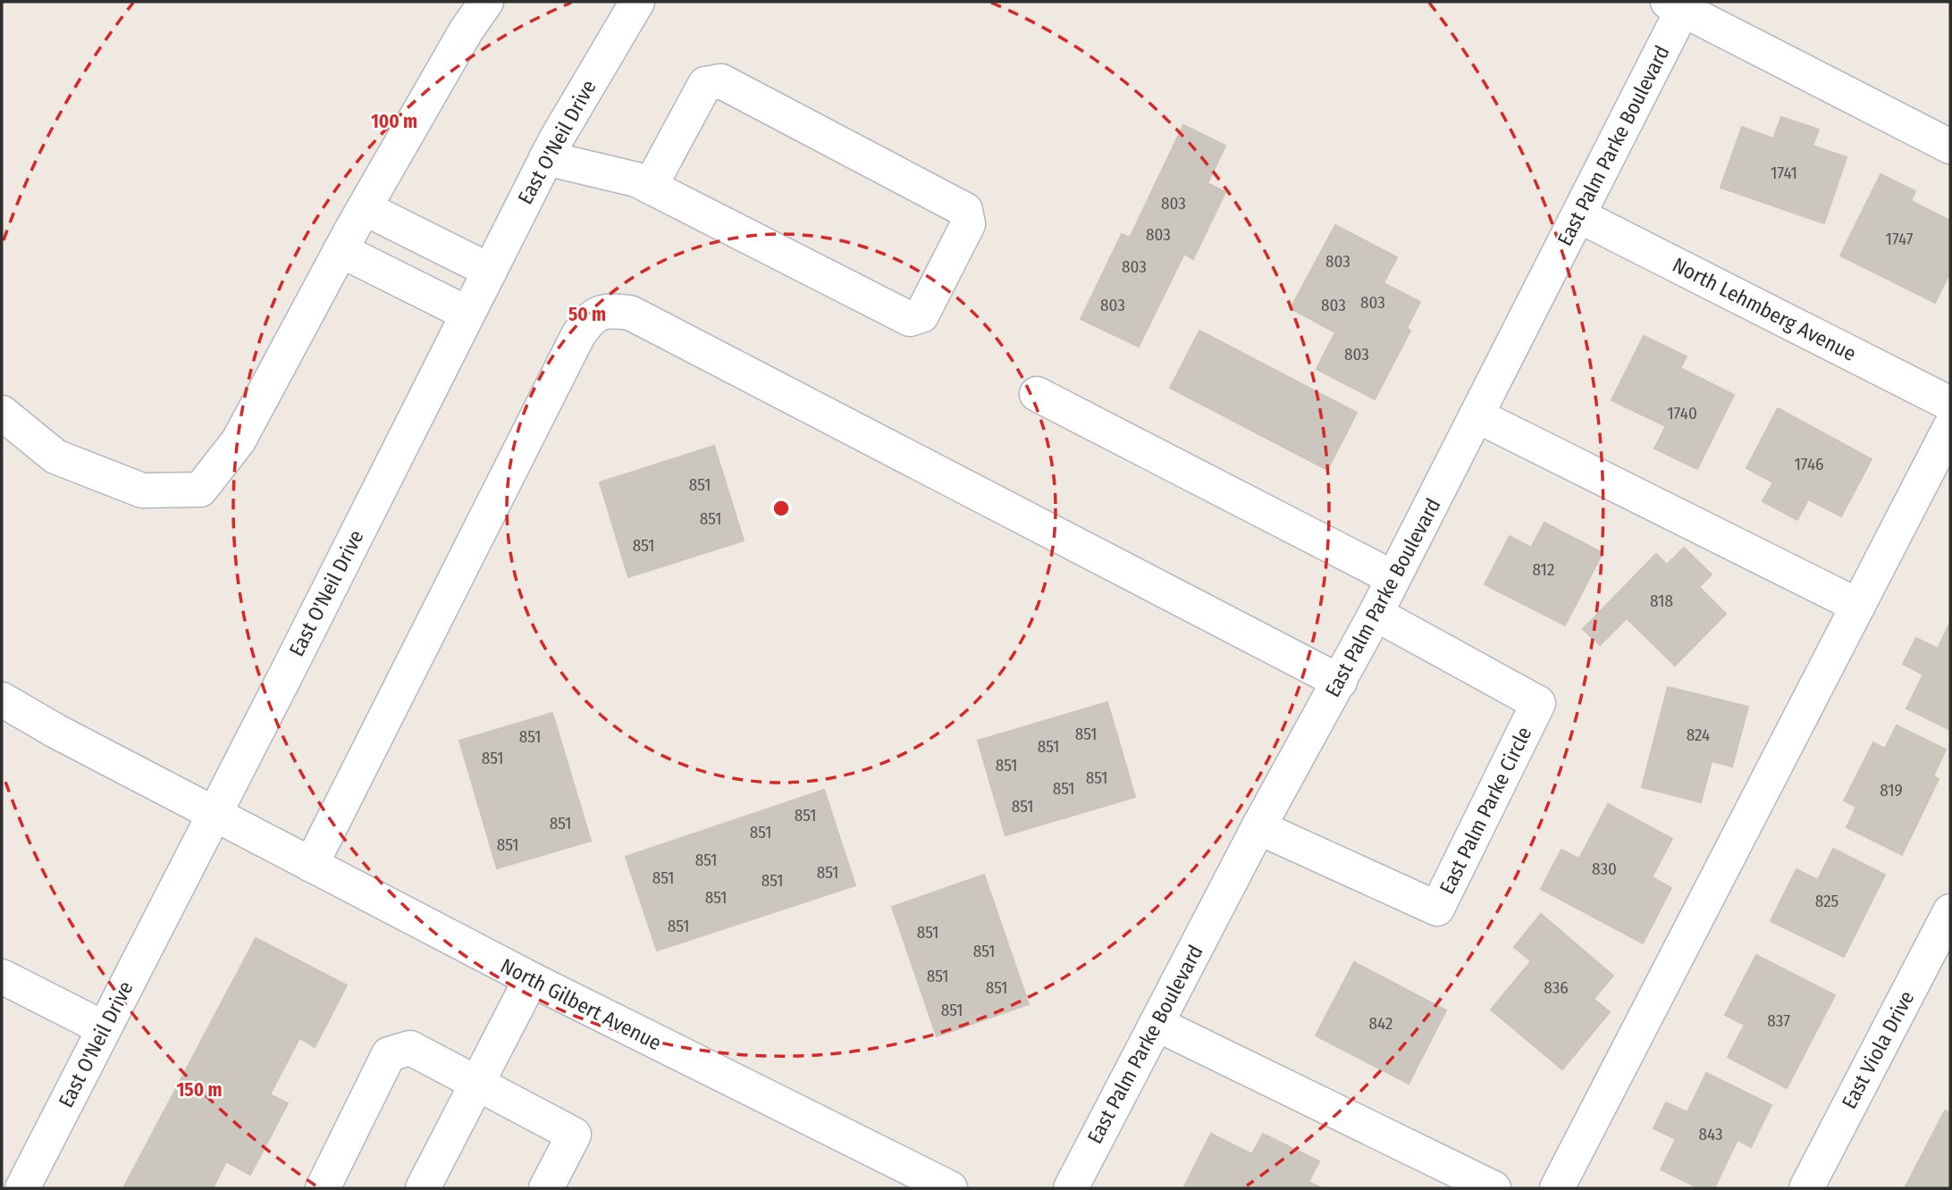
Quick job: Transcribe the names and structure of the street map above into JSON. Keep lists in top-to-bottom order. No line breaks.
{"streets":{"street":["East O'Neil Drive","East Palm Parke Boulevard","North Lehmberg Avenue","East Palm Parke Circle","North Gilbert Avenue","East Viola Drive"]},"crossings":[["East O'Neil Drive","North Gilbert Avenue"],["East Palm Parke Boulevard","North Lehmberg Avenue"],["East Palm Parke Boulevard","East Palm Parke Circle"]],"house_numbers":["1741","803","803","1747","803","803","803","803","803","803","1740","1746","851","851","851","812","818","851","824","851","851","851","851","851","851","819","851","851","851","851","851","851","830","851","851","851","851","825","851","851","851","851","851","836","851","837","842","843"],"rings":["100 m","50 m","150 m"]}
